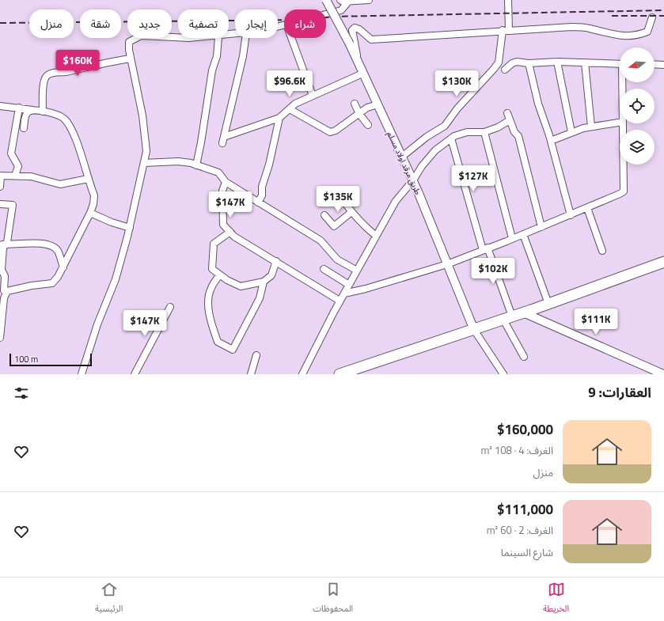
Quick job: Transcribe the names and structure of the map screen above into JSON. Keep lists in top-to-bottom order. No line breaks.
{"streets":{"street":["طريق مرقد اولاد مسلم"]},"scale_bar":"100 m","north":"left","page":{"chip":["شراء","إيجار","تصفية","جديد","شقة","منزل"],"price":["$160K","$96.6K","$130K","$127K","$135K","$147K","$102K","$111K","$147K"],"scale":"100 m","heading":"العقارات: 9","list":[{"name":"$160,000","note":"الغرف: 4 · 108 m² · منزل"},{"name":"$111,000","note":"الغرف: 2 · 60 m² · شارع السينما"}],"tabs":["الخريطة","المحفوظات","الرئيسية"]}}
